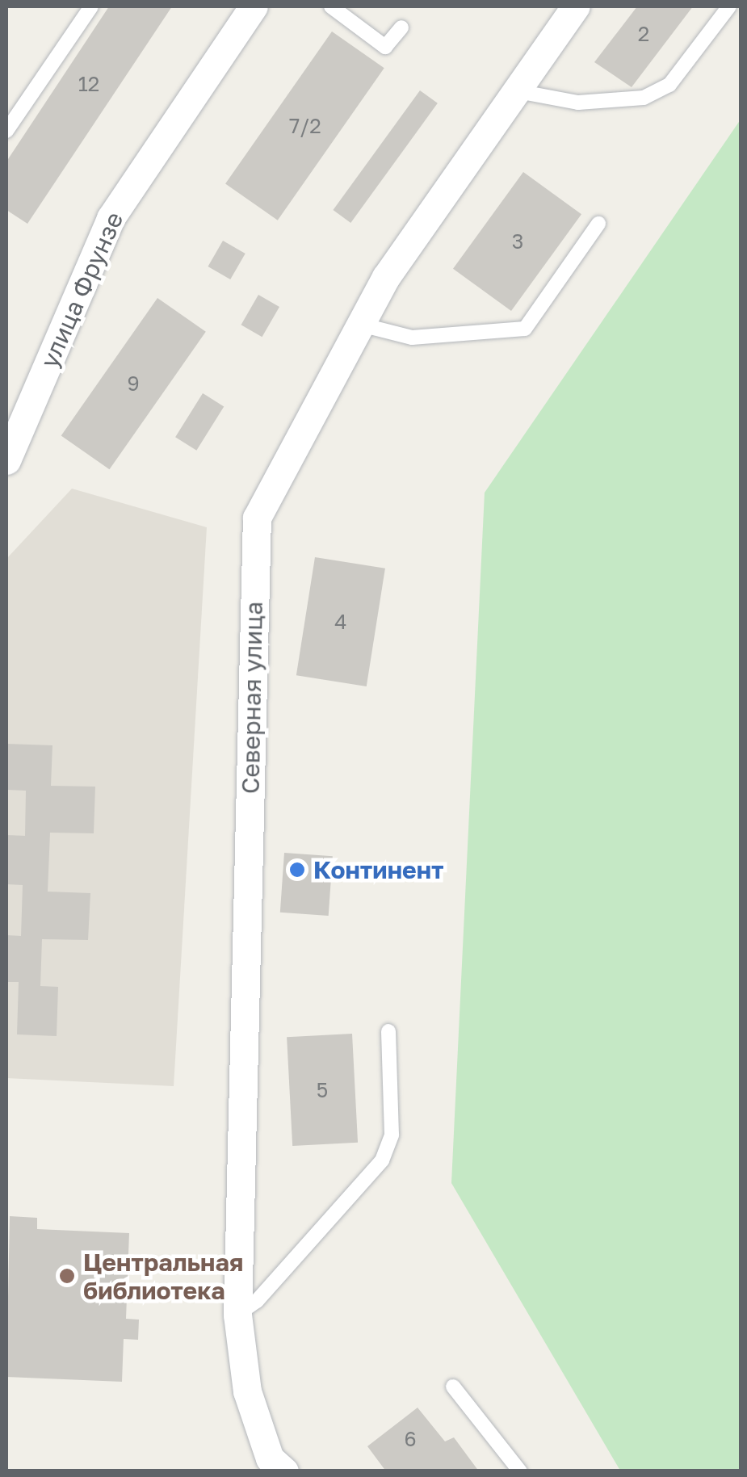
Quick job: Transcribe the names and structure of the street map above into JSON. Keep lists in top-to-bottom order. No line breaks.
{"streets":{"street":["улица Фрунзе","Северная улица"]},"places":["Континент","Центральная библиотека"],"house_numbers":["2","12","7/2","3","9","4","5","6"]}
